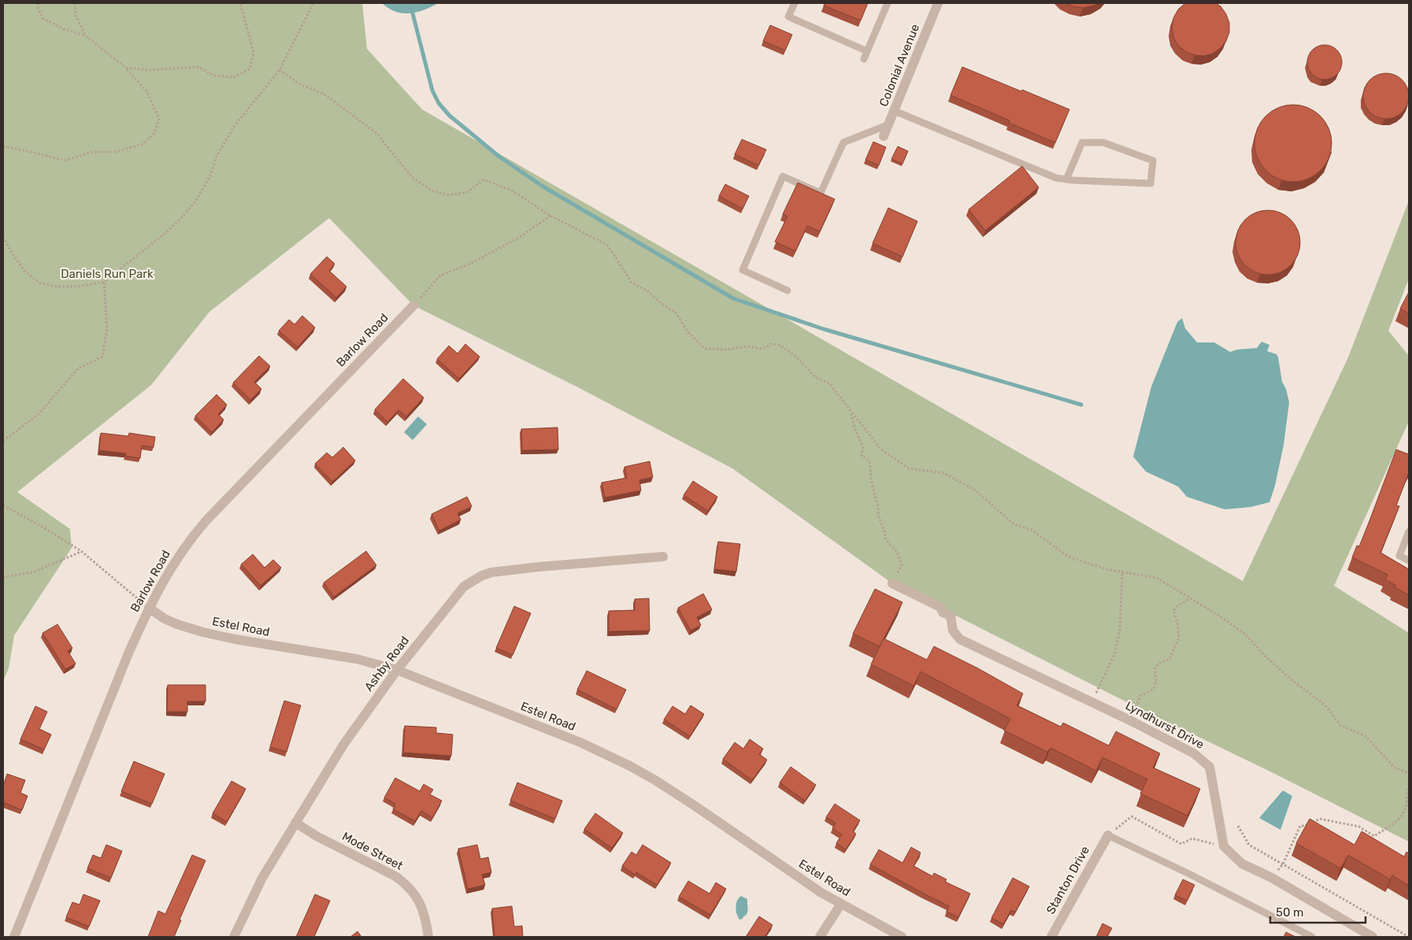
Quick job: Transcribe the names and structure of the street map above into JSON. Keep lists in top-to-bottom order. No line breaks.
{"streets":{"street":["Colonial Avenue","Barlow Road","Estel Road","Ashby Road","Lyndhurst Drive","Mode Street","Stanton Drive"]},"crossings":[["Barlow Road","Estel Road"],["Estel Road","Ashby Road"],["Ashby Road","Mode Street"]],"parks":["Daniels Run Park"],"scale_bar":"50 m"}
